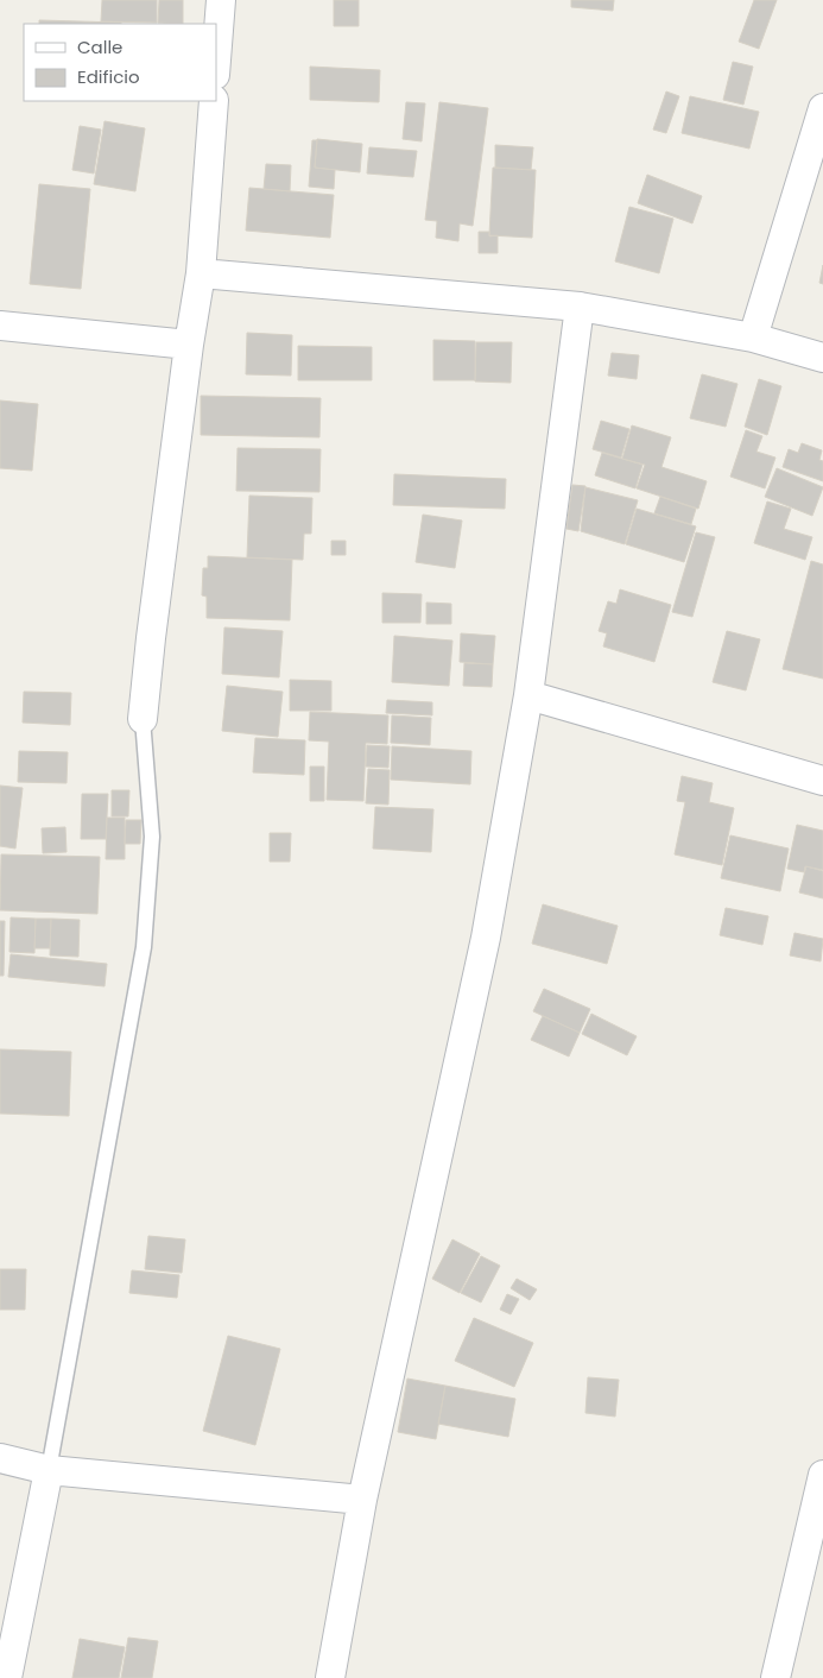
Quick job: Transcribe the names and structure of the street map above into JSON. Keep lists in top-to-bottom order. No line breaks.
{"legend":["Calle","Edificio"]}
